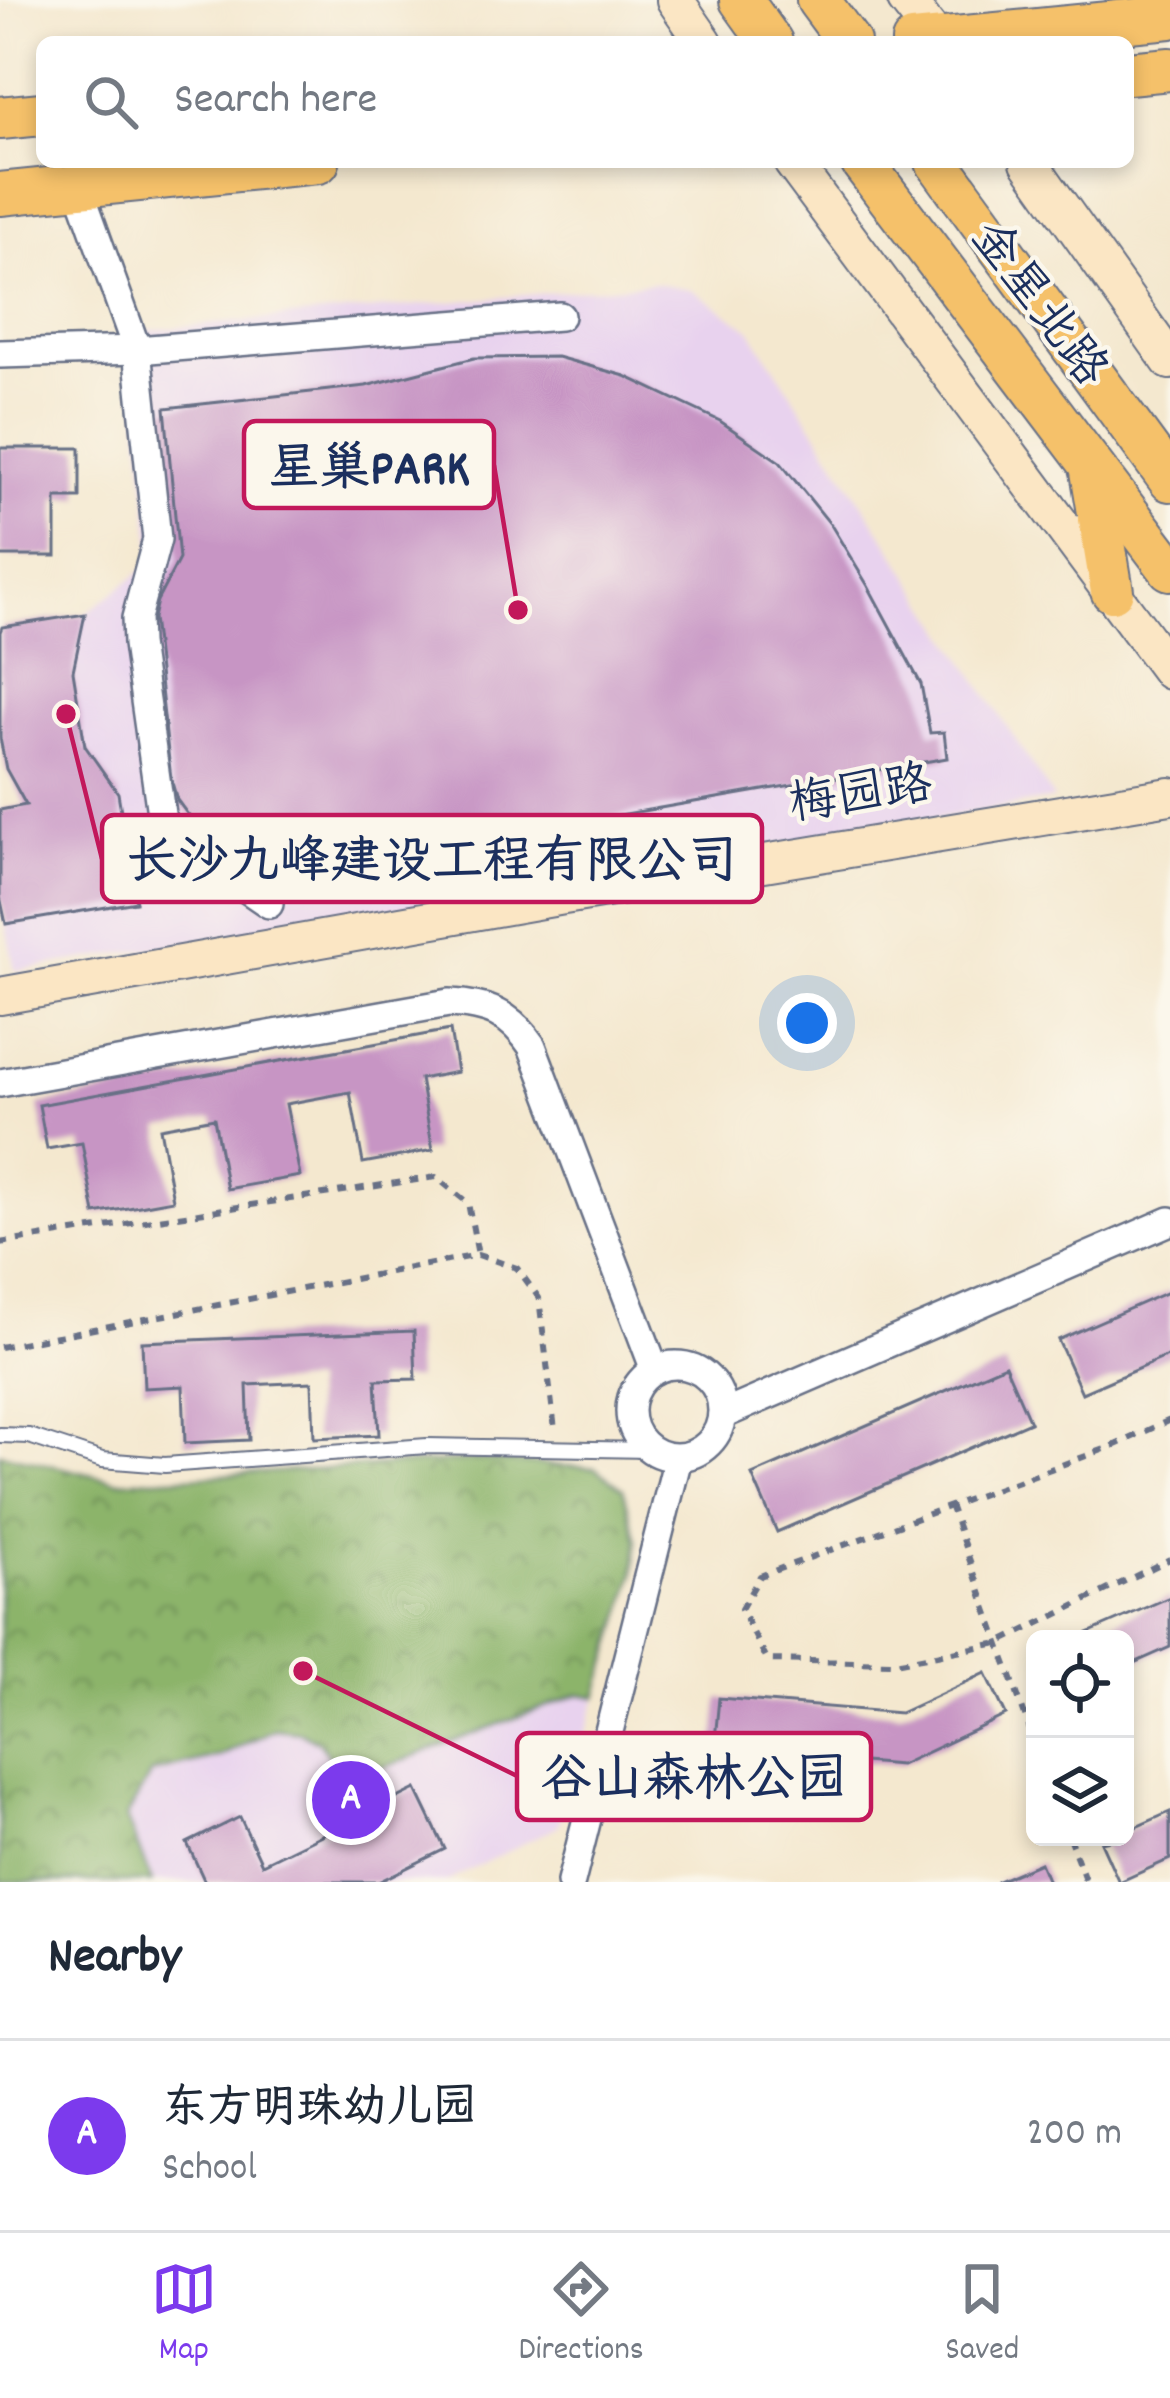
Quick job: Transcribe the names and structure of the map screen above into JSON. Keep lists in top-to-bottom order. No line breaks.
{"streets":{"main road":["金星北路"],"street":["梅园路"]},"places":["星巢PARK","长沙九峰建设工程有限公司","谷山森林公园"],"page":{"search":"Search here","pins":"A","heading":"Nearby","list":[{"mark":"A","name":"东方明珠幼儿园","note":"School","value":"200 m"}],"nav":["Map","Directions","Saved"]}}
